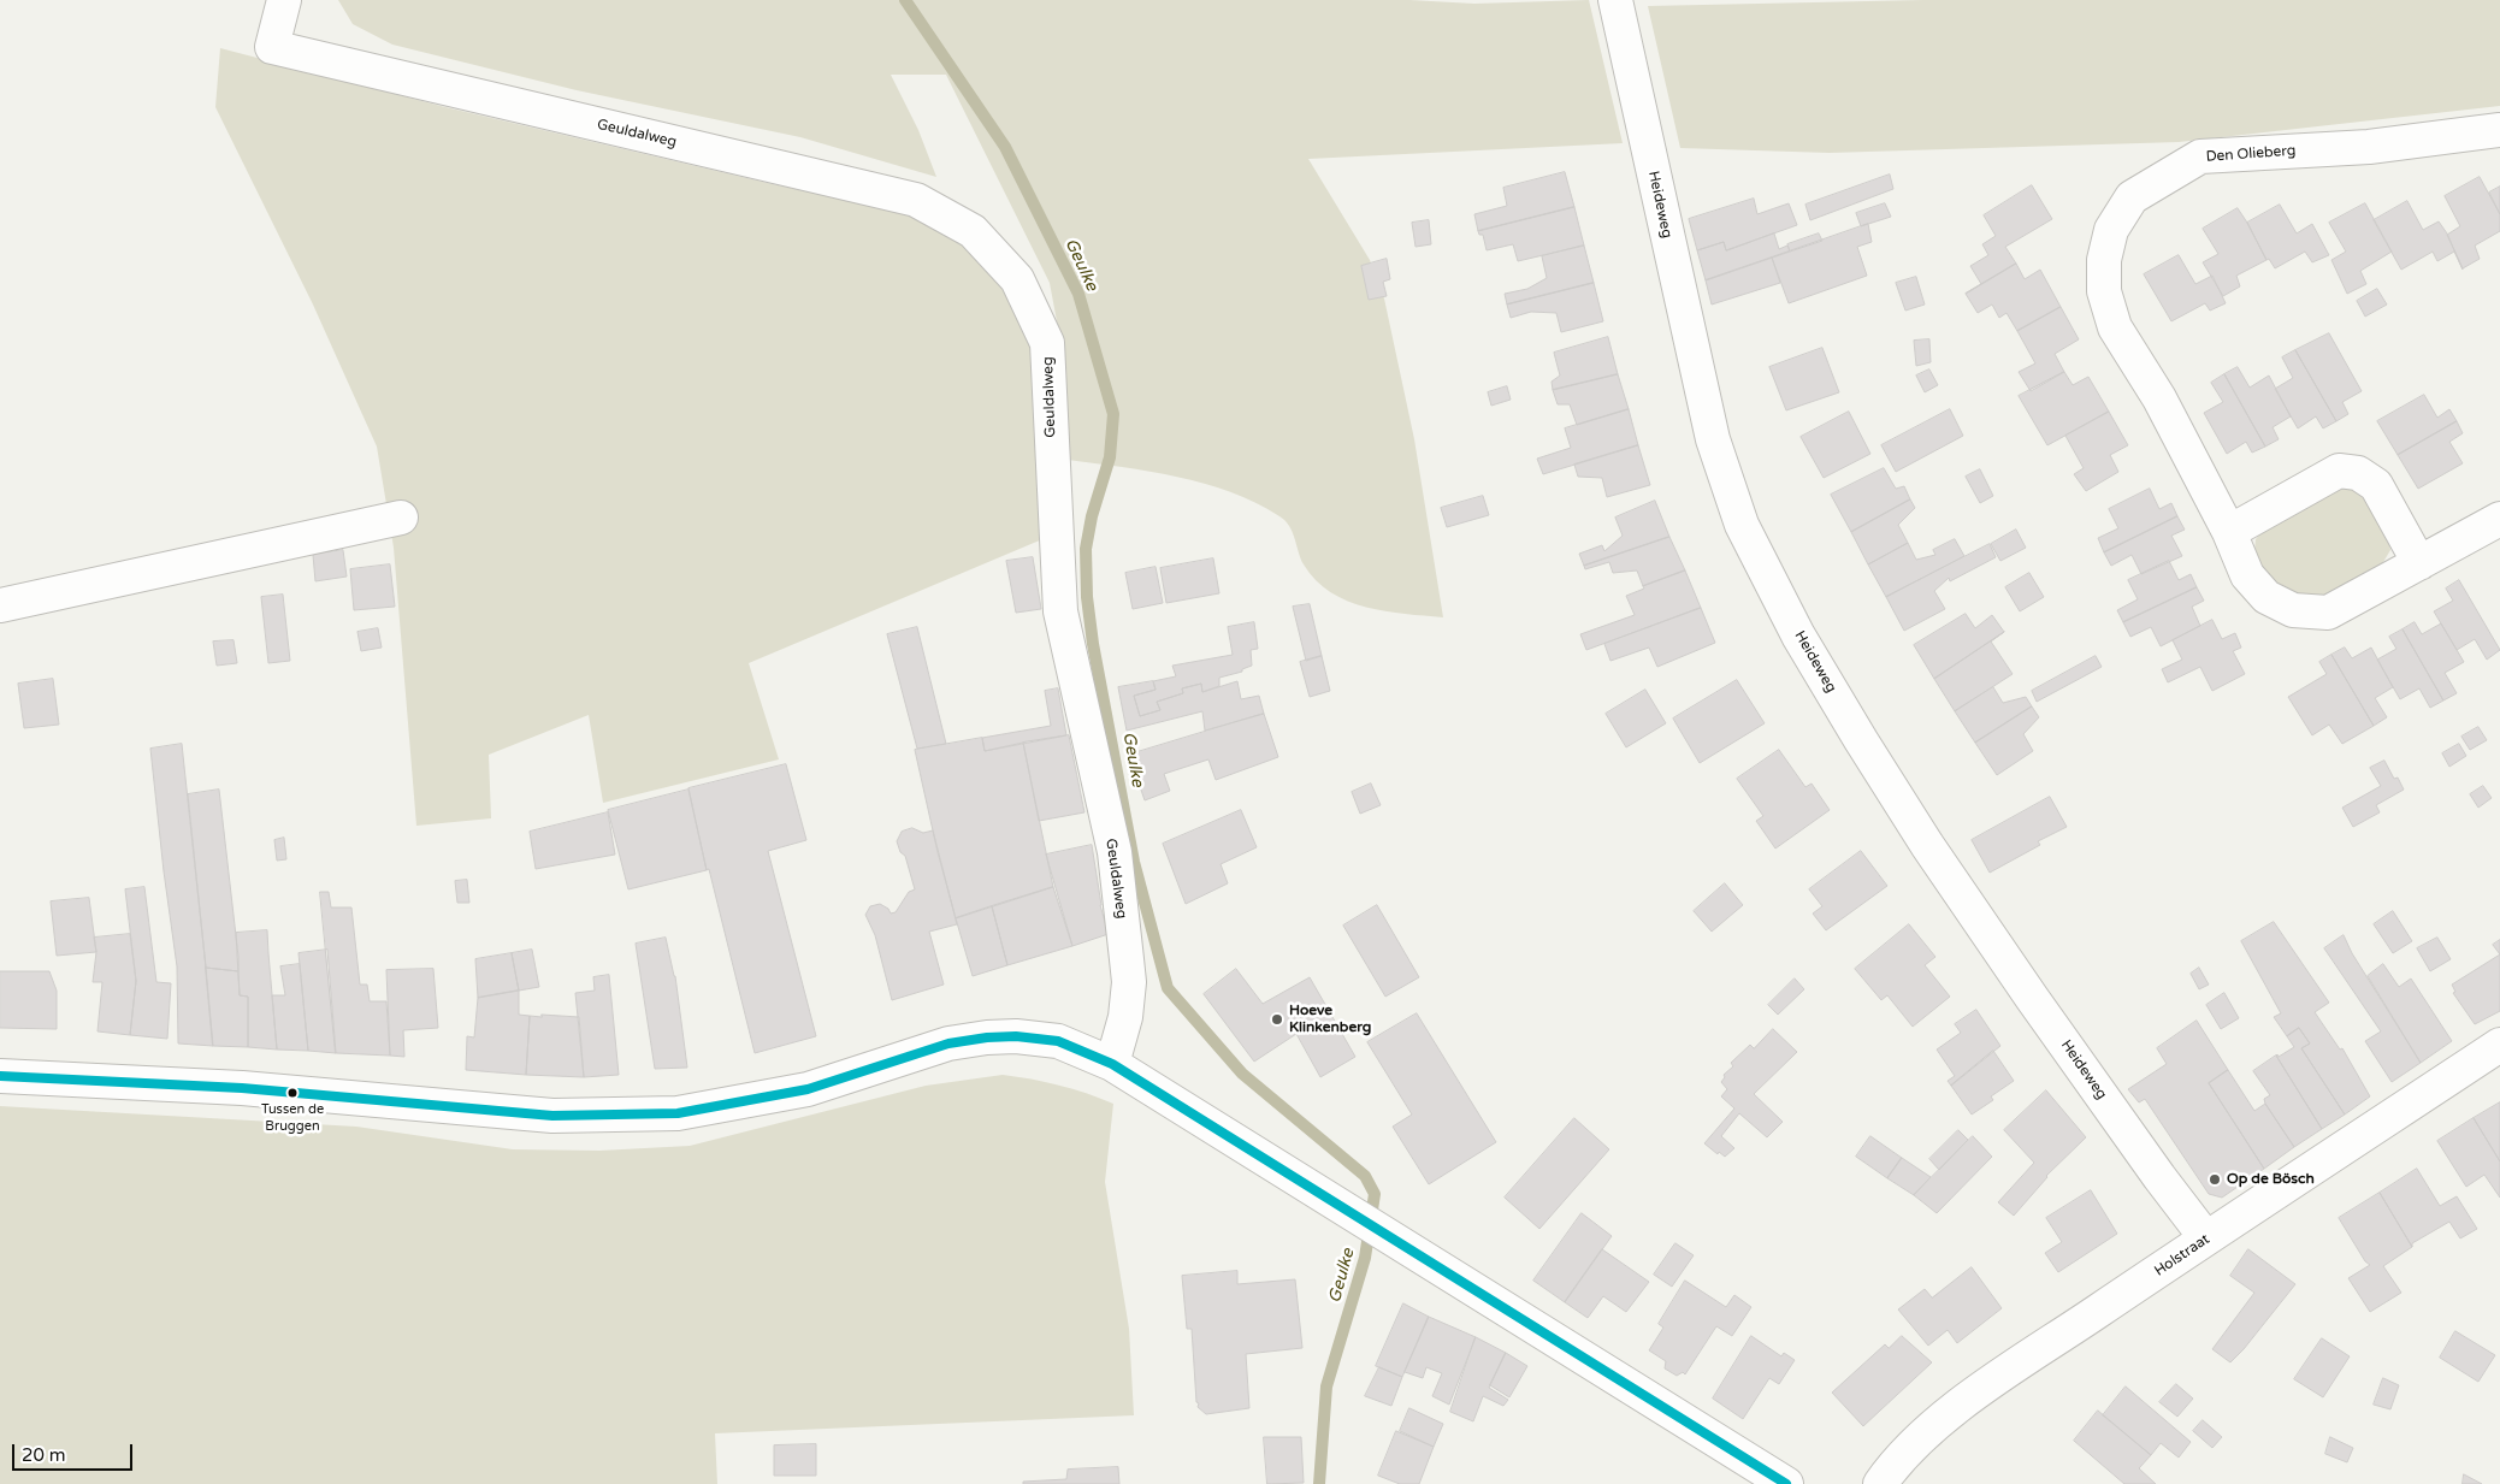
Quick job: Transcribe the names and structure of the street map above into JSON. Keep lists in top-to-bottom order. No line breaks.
{"streets":{"street":["Geuldalweg","Den Olieberg","Heideweg","Holstraat"]},"crossings":[["Heideweg","Holstraat"]],"water":["Geulke"],"places":["Hoeve Klinkenberg","Tussen de Bruggen","Op de Bösch"],"scale_bar":"20 m"}
